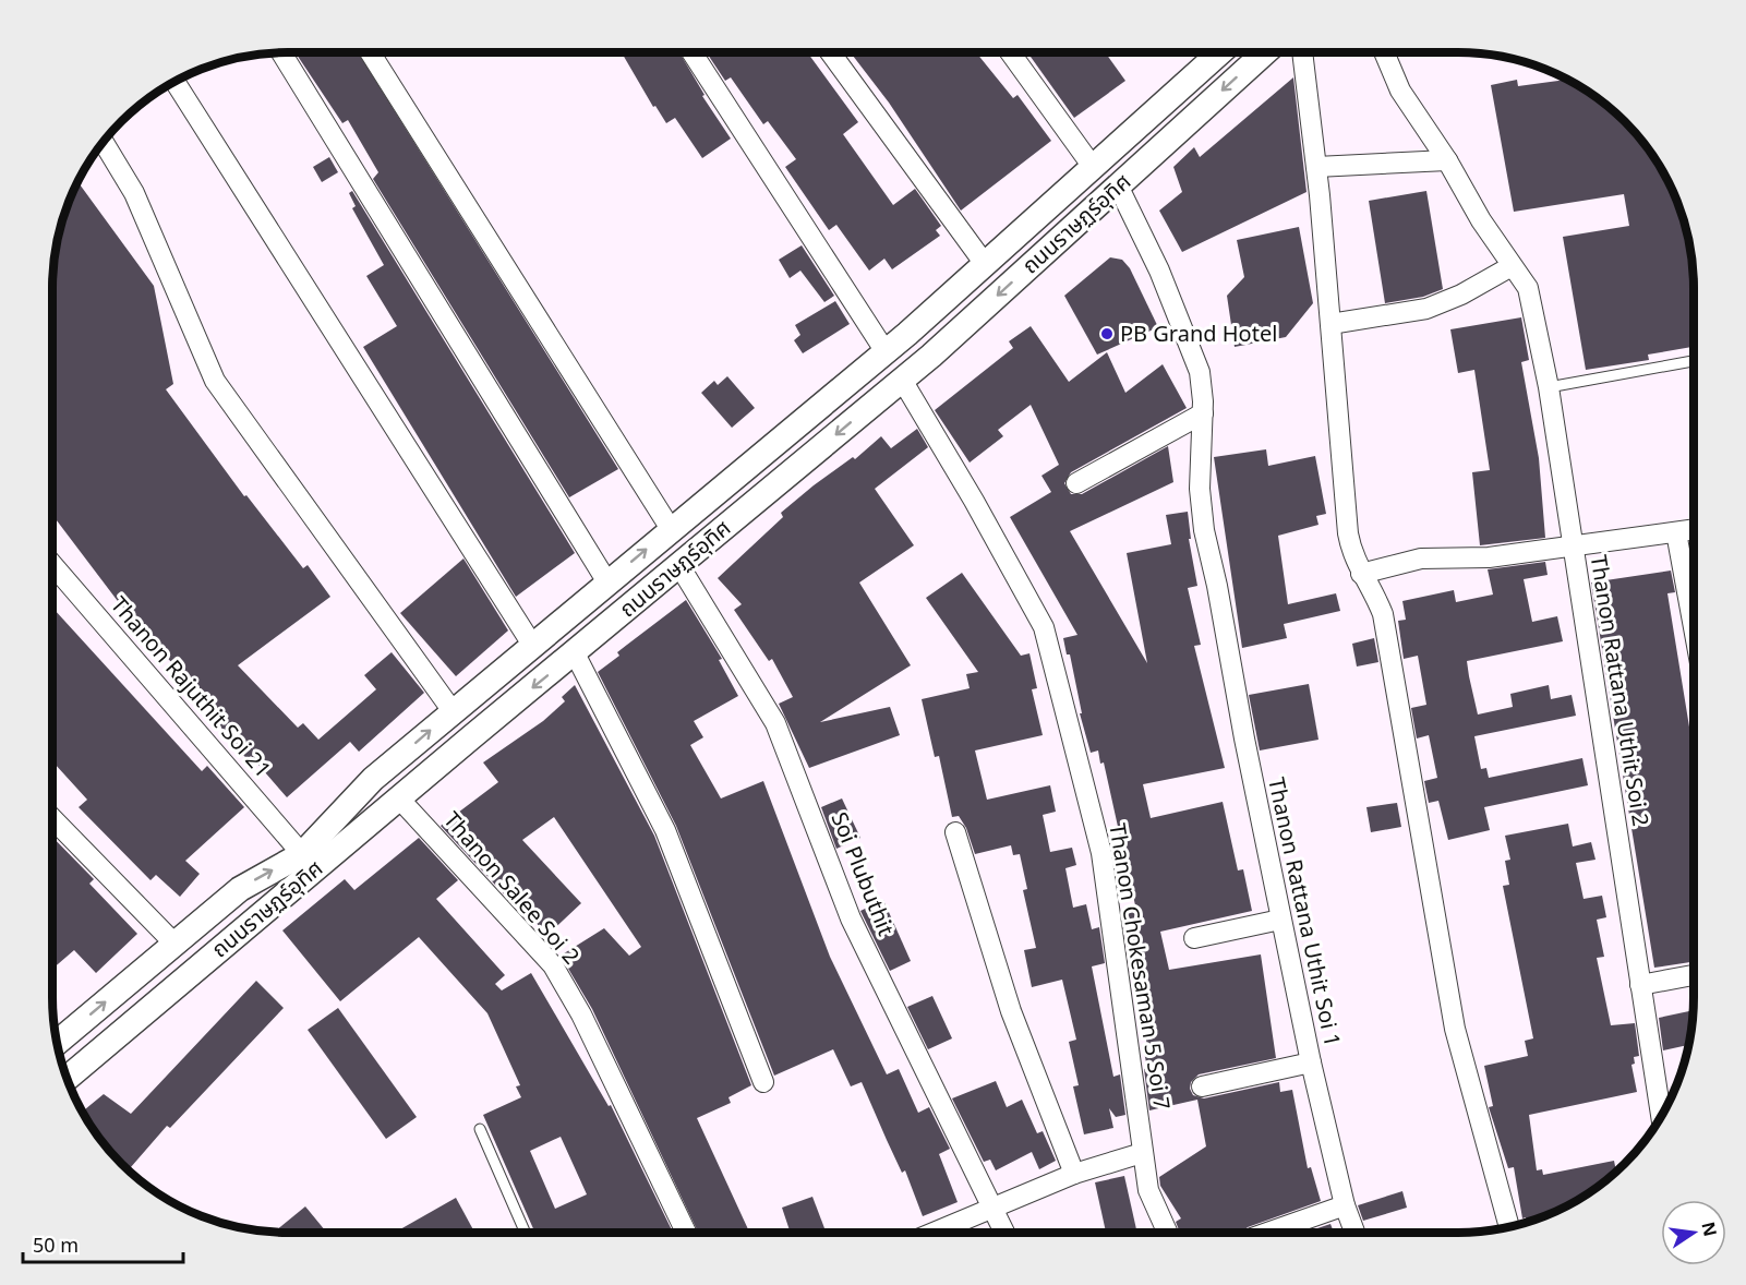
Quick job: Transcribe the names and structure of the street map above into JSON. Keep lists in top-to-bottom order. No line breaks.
{"streets":{"street":["ถนนราษฏร์อุทิศ","Thanon Rajuthit Soi 21","Thanon Rattana Uthit Soi 2","Soi Plubuthit","Thanon Salee Soi 2","Thanon Rattana Uthit Soi 1","Thanon Chokesaman 5 Soi 7"]},"crossings":[["ถนนราษฏร์อุทิศ","Thanon Rajuthit Soi 21"],["ถนนราษฏร์อุทิศ","Soi Plubuthit"],["ถนนราษฏร์อุทิศ","Thanon Salee Soi 2"],["ถนนราษฏร์อุทิศ","Thanon Rattana Uthit Soi 1"],["ถนนราษฏร์อุทิศ","Thanon Chokesaman 5 Soi 7"]],"places":["PB Grand Hotel"],"scale_bar":"50 m","north":"right"}
